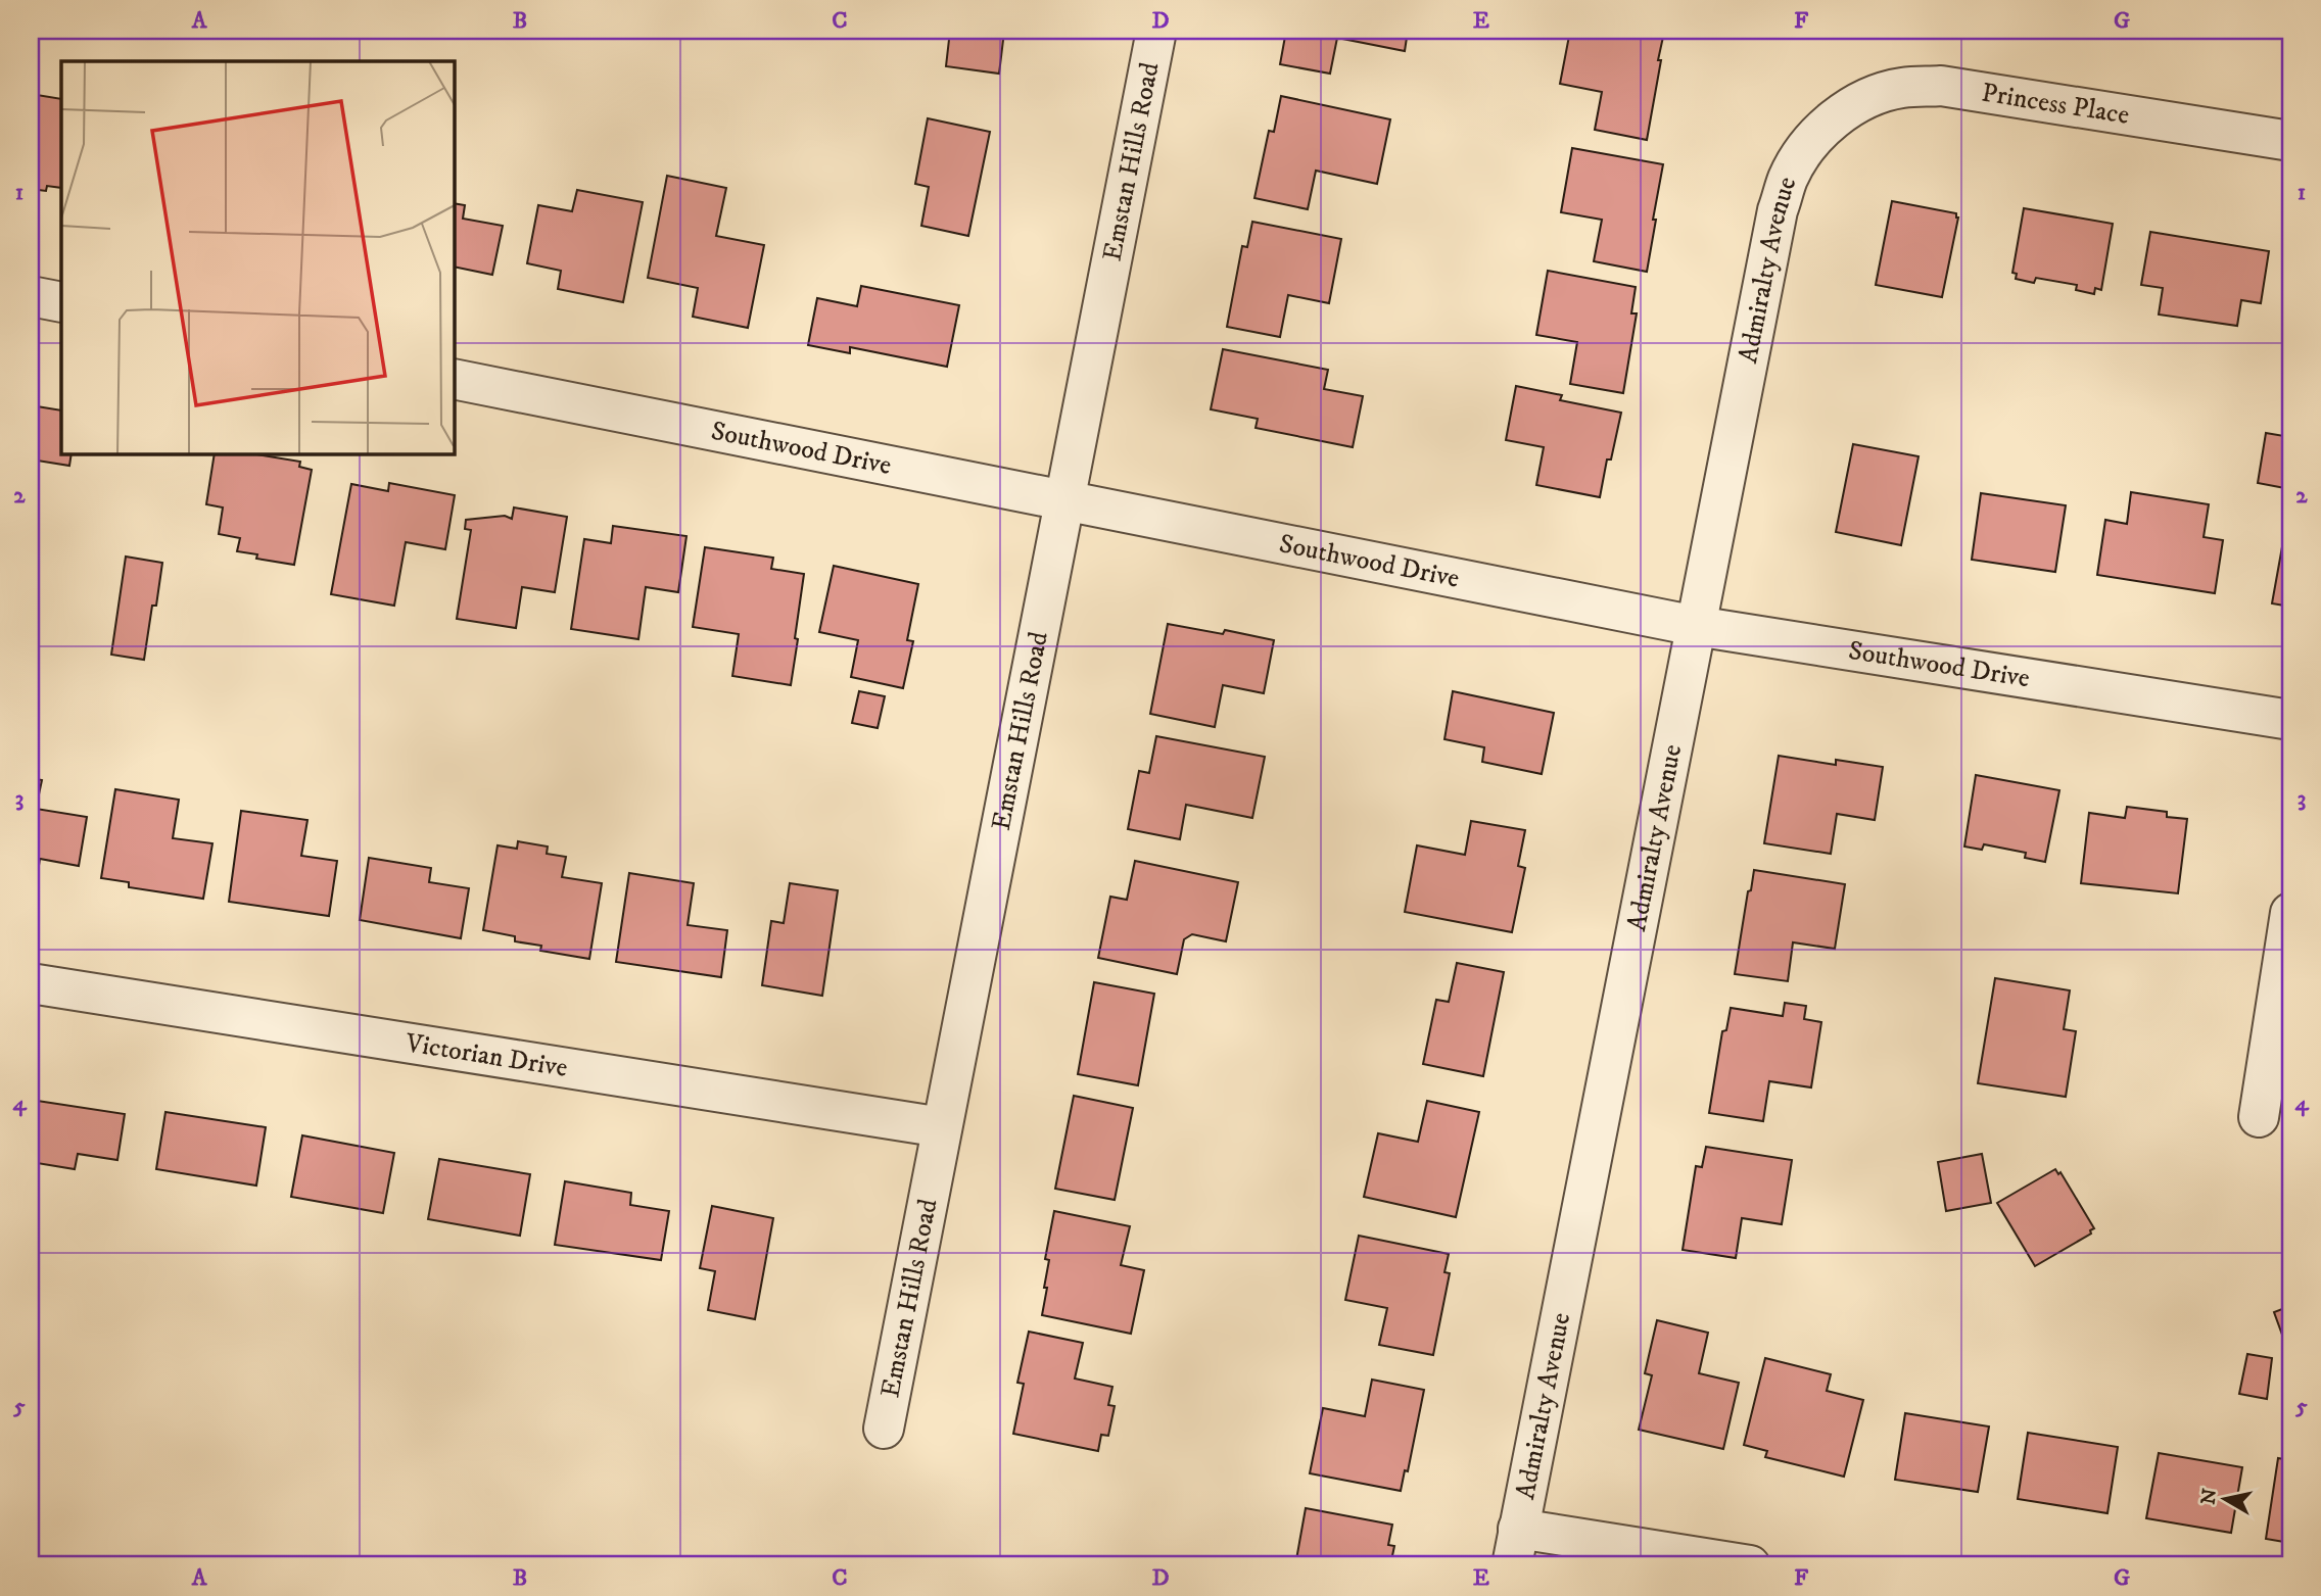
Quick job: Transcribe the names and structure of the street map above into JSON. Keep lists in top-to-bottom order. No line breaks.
{"streets":{"street":["Princess Place","Emstan Hills Road","Admiralty Avenue","Southwood Drive","Victorian Drive"]},"crossings":[["Princess Place","Admiralty Avenue"],["Emstan Hills Road","Southwood Drive"],["Emstan Hills Road","Victorian Drive"],["Admiralty Avenue","Southwood Drive"]],"north":"left","grid":{"columns":["A","B","C","D","E","F","G"],"rows":["1","2","3","4","5"]}}
